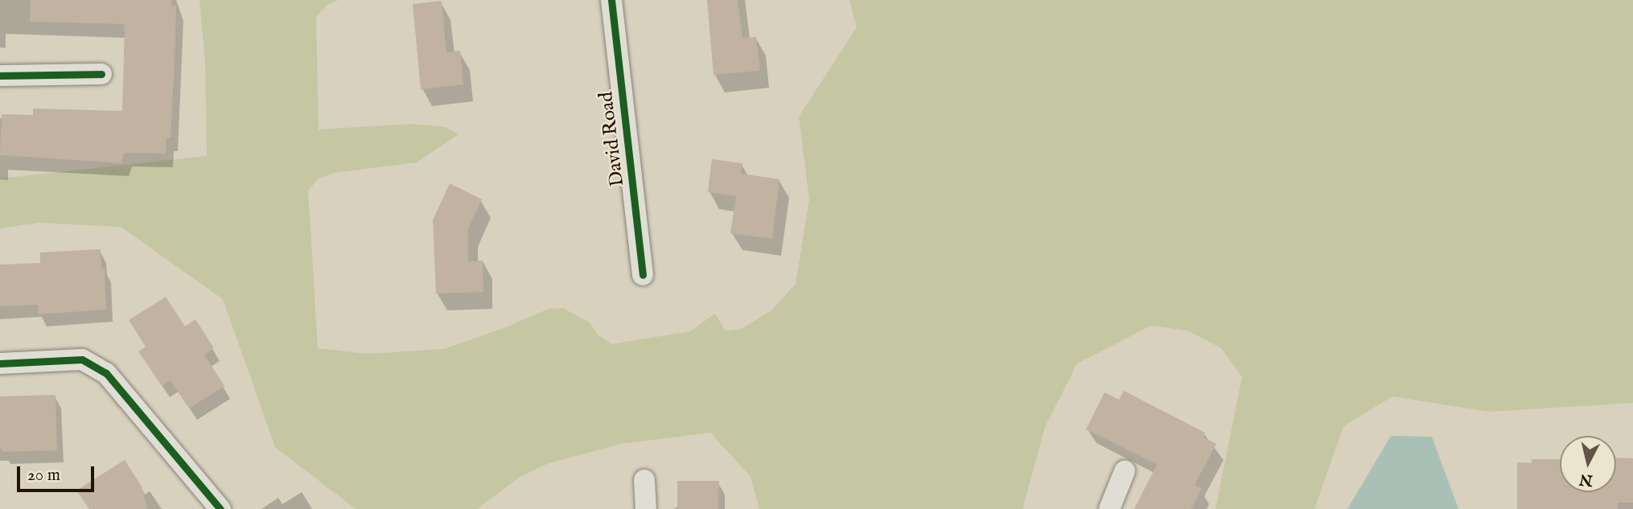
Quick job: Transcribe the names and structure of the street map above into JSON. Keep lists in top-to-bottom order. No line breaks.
{"streets":{"street":["David Road"]},"scale_bar":"20 m","north":"bottom"}
